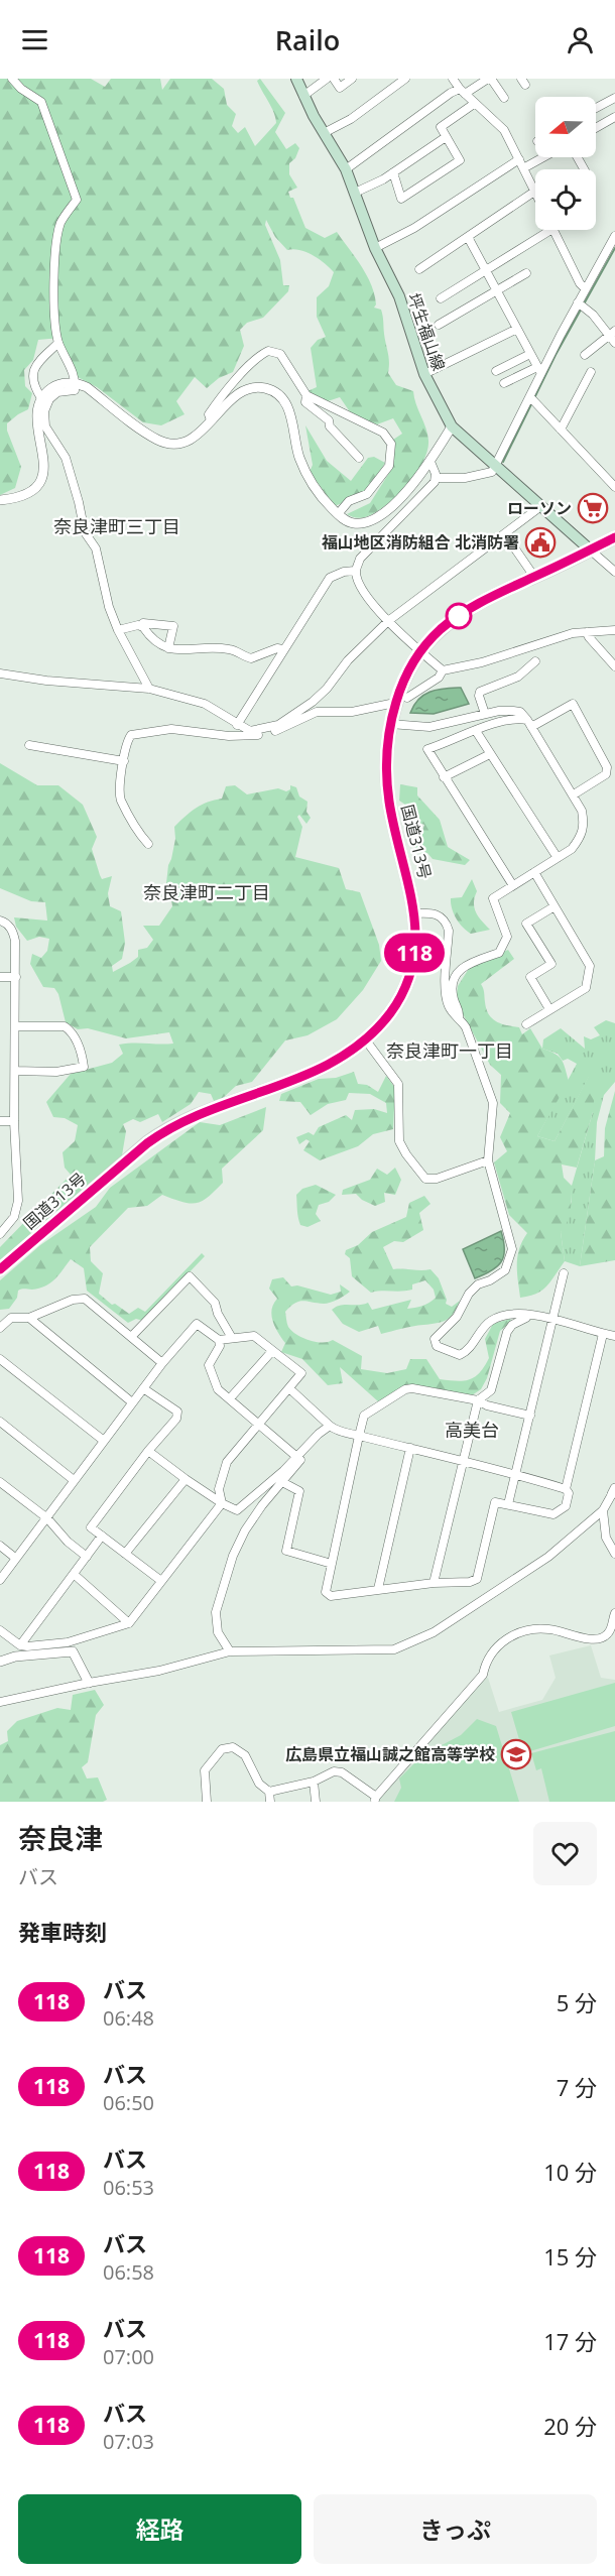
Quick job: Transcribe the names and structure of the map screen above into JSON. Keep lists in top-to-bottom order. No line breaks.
{"streets":{"highway":["国道313号"],"main road":["坪生福山線"]},"crossings":[["坪生福山線","国道313号"]],"districts":["奈良津町三丁目","奈良津町二丁目","奈良津町一丁目","高美台"],"places":{"supermarket":["ローソン"],"public building":["福山地区消防組合 北消防署"],"school or university":["広島県立福山誠之館高等学校"]},"lines":["bus line 118"],"north":"left","page":{"header":"Railo","on_map":"118","heading":[["奈良津","バス"],"発車時刻"],"list":[{"mark":"118","name":"バス","note":"06:48","value":"5 分"},{"mark":"118","name":"バス","note":"06:50","value":"7 分"},{"mark":"118","name":"バス","note":"06:53","value":"10 分"},{"mark":"118","name":"バス","note":"06:58","value":"15 分"},{"mark":"118","name":"バス","note":"07:00","value":"17 分"},{"mark":"118","name":"バス","note":"07:03","value":"20 分"}],"buttons":["経路","きっぷ"]}}
